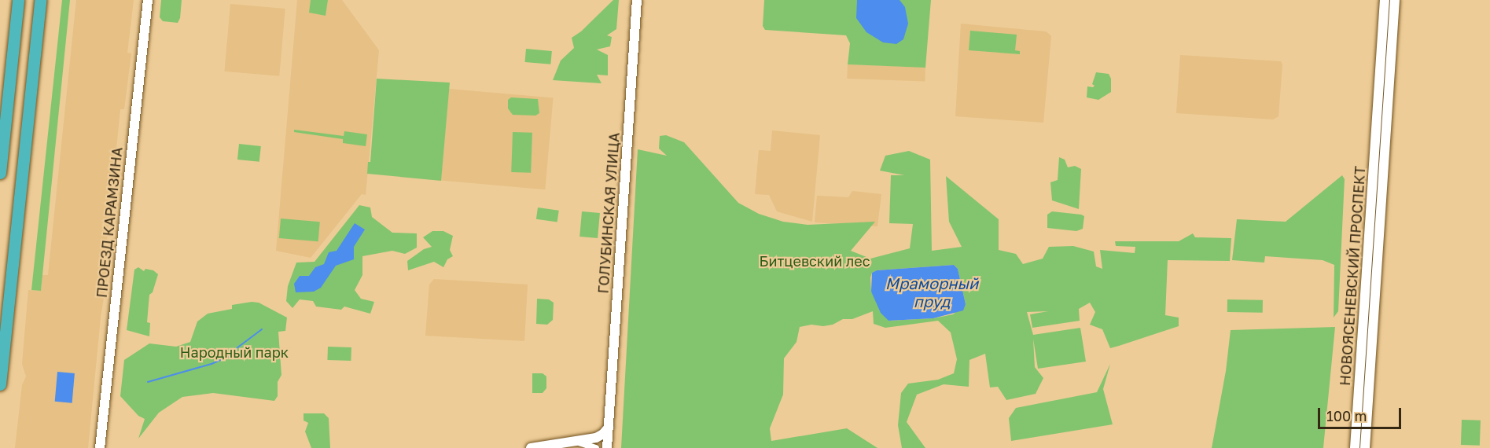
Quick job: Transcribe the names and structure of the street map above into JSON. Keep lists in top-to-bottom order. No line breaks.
{"streets":{"street":["ГОЛУБИНСКАЯ УЛИЦА","ПРОЕЗД КАРАМЗИНА","НОВОЯСЕНЕВСКИЙ ПРОСПЕКТ"]},"water":["Мраморный пруд"],"parks":["Битцевский лес","Народный парк"],"scale_bar":"100 m"}
